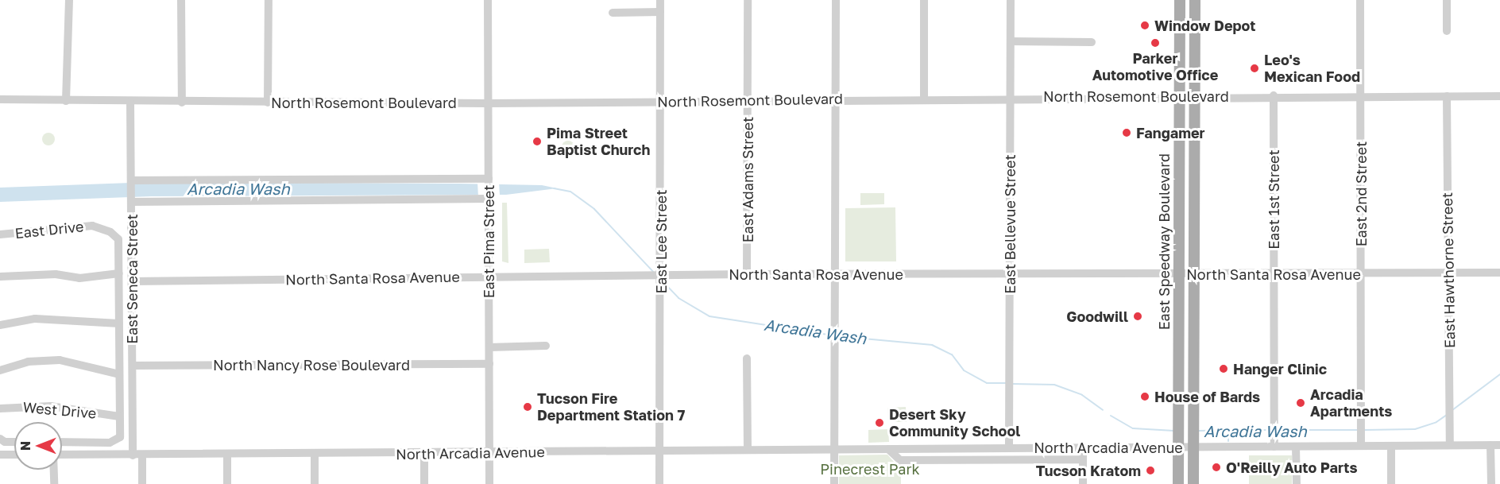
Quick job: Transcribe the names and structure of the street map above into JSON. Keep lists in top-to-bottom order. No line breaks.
{"streets":{"main road":["East Speedway Boulevard"],"street":["North Rosemont Boulevard","East Adams Street","East 2nd Street","East 1st Street","East Bellevue Street","East Drive","East Pima Street","East Lee Street","East Hawthorne Street","North Santa Rosa Avenue","East Seneca Street","North Nancy Rose Boulevard","West Drive","North Arcadia Avenue"]},"crossings":[["North Rosemont Boulevard","East Adams Street"],["North Rosemont Boulevard","East 2nd Street"],["North Rosemont Boulevard","East 1st Street"],["North Rosemont Boulevard","East Bellevue Street"],["North Rosemont Boulevard","East Pima Street"],["North Rosemont Boulevard","East Lee Street"],["North Rosemont Boulevard","East Speedway Boulevard"],["North Rosemont Boulevard","East Hawthorne Street"],["North Rosemont Boulevard","East Seneca Street"],["East Adams Street","North Santa Rosa Avenue"],["East 2nd Street","North Santa Rosa Avenue"],["East 2nd Street","North Arcadia Avenue"],["East 1st Street","North Santa Rosa Avenue"],["East 1st Street","North Arcadia Avenue"],["East Bellevue Street","North Santa Rosa Avenue"],["East Bellevue Street","North Arcadia Avenue"],["East Pima Street","North Santa Rosa Avenue"],["East Pima Street","North Nancy Rose Boulevard"],["East Pima Street","North Arcadia Avenue"],["East Lee Street","North Santa Rosa Avenue"],["East Lee Street","North Arcadia Avenue"],["East Speedway Boulevard","North Santa Rosa Avenue"],["East Speedway Boulevard","North Arcadia Avenue"],["East Hawthorne Street","North Santa Rosa Avenue"],["East Hawthorne Street","North Arcadia Avenue"],["North Santa Rosa Avenue","East Seneca Street"],["East Seneca Street","North Nancy Rose Boulevard"],["East Seneca Street","North Arcadia Avenue"]],"water":["Arcadia Wash"],"parks":["Pinecrest Park"],"places":["Window Depot","Parker Automotive Office","Leo's Mexican Food","Fangamer","Pima Street Baptist Church","Goodwill","Hanger Clinic","House of Bards","Arcadia Apartments","Tucson Fire Department Station 7","Desert Sky Community School","O'Reilly Auto Parts","Tucson Kratom"],"north":"left"}
